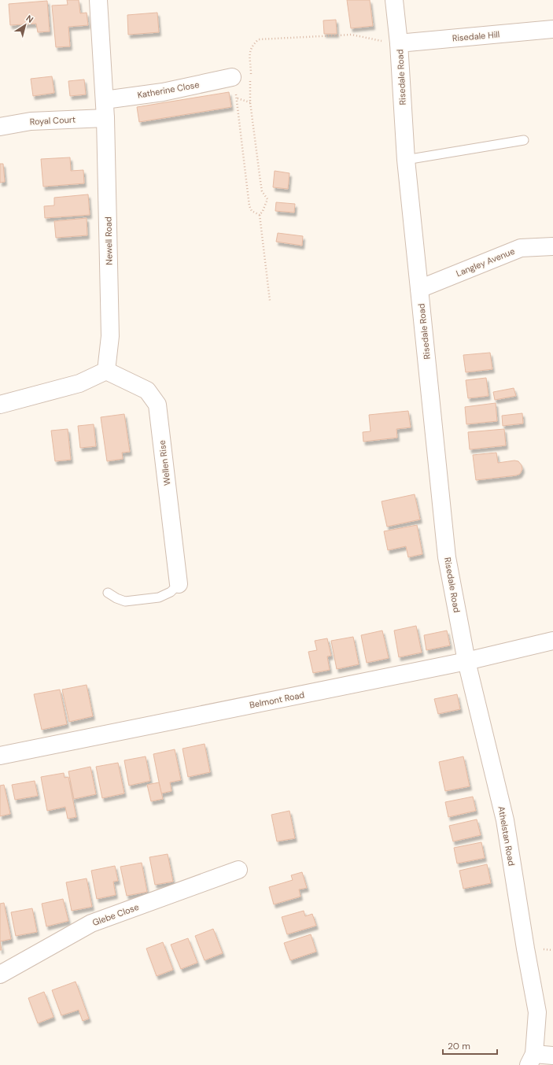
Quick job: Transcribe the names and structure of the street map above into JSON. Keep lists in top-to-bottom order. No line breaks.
{"streets":{"street":["Risedale Hill","Risedale Road","Katherine Close","Royal Court","Newell Road","Langley Avenue","Wellen Rise","Belmont Road","Athelstan Road","Glebe Close"]},"crossings":[["Risedale Hill","Risedale Road"],["Risedale Road","Langley Avenue"],["Risedale Road","Belmont Road"],["Risedale Road","Athelstan Road"],["Katherine Close","Newell Road"],["Royal Court","Newell Road"],["Newell Road","Wellen Rise"],["Belmont Road","Athelstan Road"]],"scale_bar":"20 m","north":"top right"}
